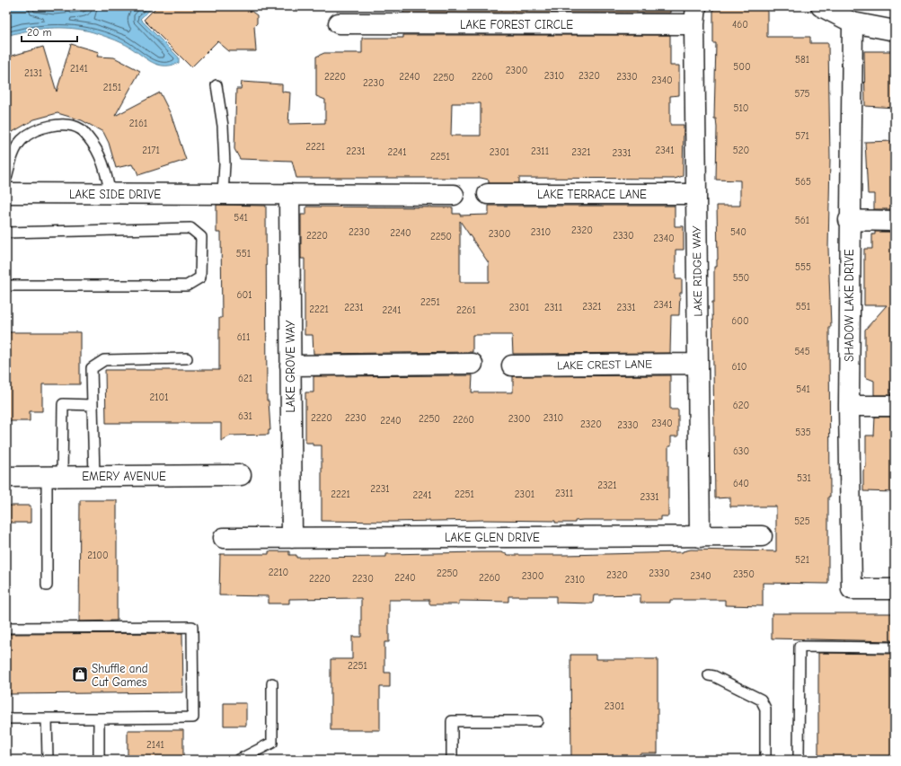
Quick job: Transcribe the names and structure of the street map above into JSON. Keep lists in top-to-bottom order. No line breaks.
{"streets":{"street":["LAKE FOREST CIRCLE","LAKE SIDE DRIVE","LAKE TERRACE LANE","LAKE RIDGE WAY","SHADOW LAKE DRIVE","LAKE CREST LANE","LAKE GROVE WAY","EMERY AVENUE","LAKE GLEN DRIVE"]},"crossings":[["LAKE FOREST CIRCLE","LAKE RIDGE WAY"],["LAKE SIDE DRIVE","LAKE GROVE WAY"],["LAKE TERRACE LANE","LAKE RIDGE WAY"],["LAKE RIDGE WAY","LAKE CREST LANE"],["LAKE RIDGE WAY","LAKE GLEN DRIVE"],["LAKE GROVE WAY","LAKE GLEN DRIVE"]],"places":{"shop":["Shuffle and Cut Games"]},"house_numbers":["460","581","500","2141","2300","2131","2310","2320","2220","2240","2260","2330","2250","2340","2230","2151","575","510","2161","571","2221","2171","2341","520","2231","2311","2241","2301","2321","2331","2251","565","541","561","2320","2230","2310","540","2240","2300","2220","2330","2250","2340","551","555","550","601","2251","2341","2321","551","2231","2301","2311","2331","2221","2241","2261","600","611","545","610","621","541","2101","620","631","2220","2230","2310","2250","2300","2260","2240","2340","2320","2330","535","630","531","640","2321","2231","2311","2221","2251","2301","2241","2331","525","2100","521","2210","2250","2330","2350","2320","2300","2340","2240","2260","2220","2230","2310","2251","2301","2141"],"scale_bar":"20 m"}
